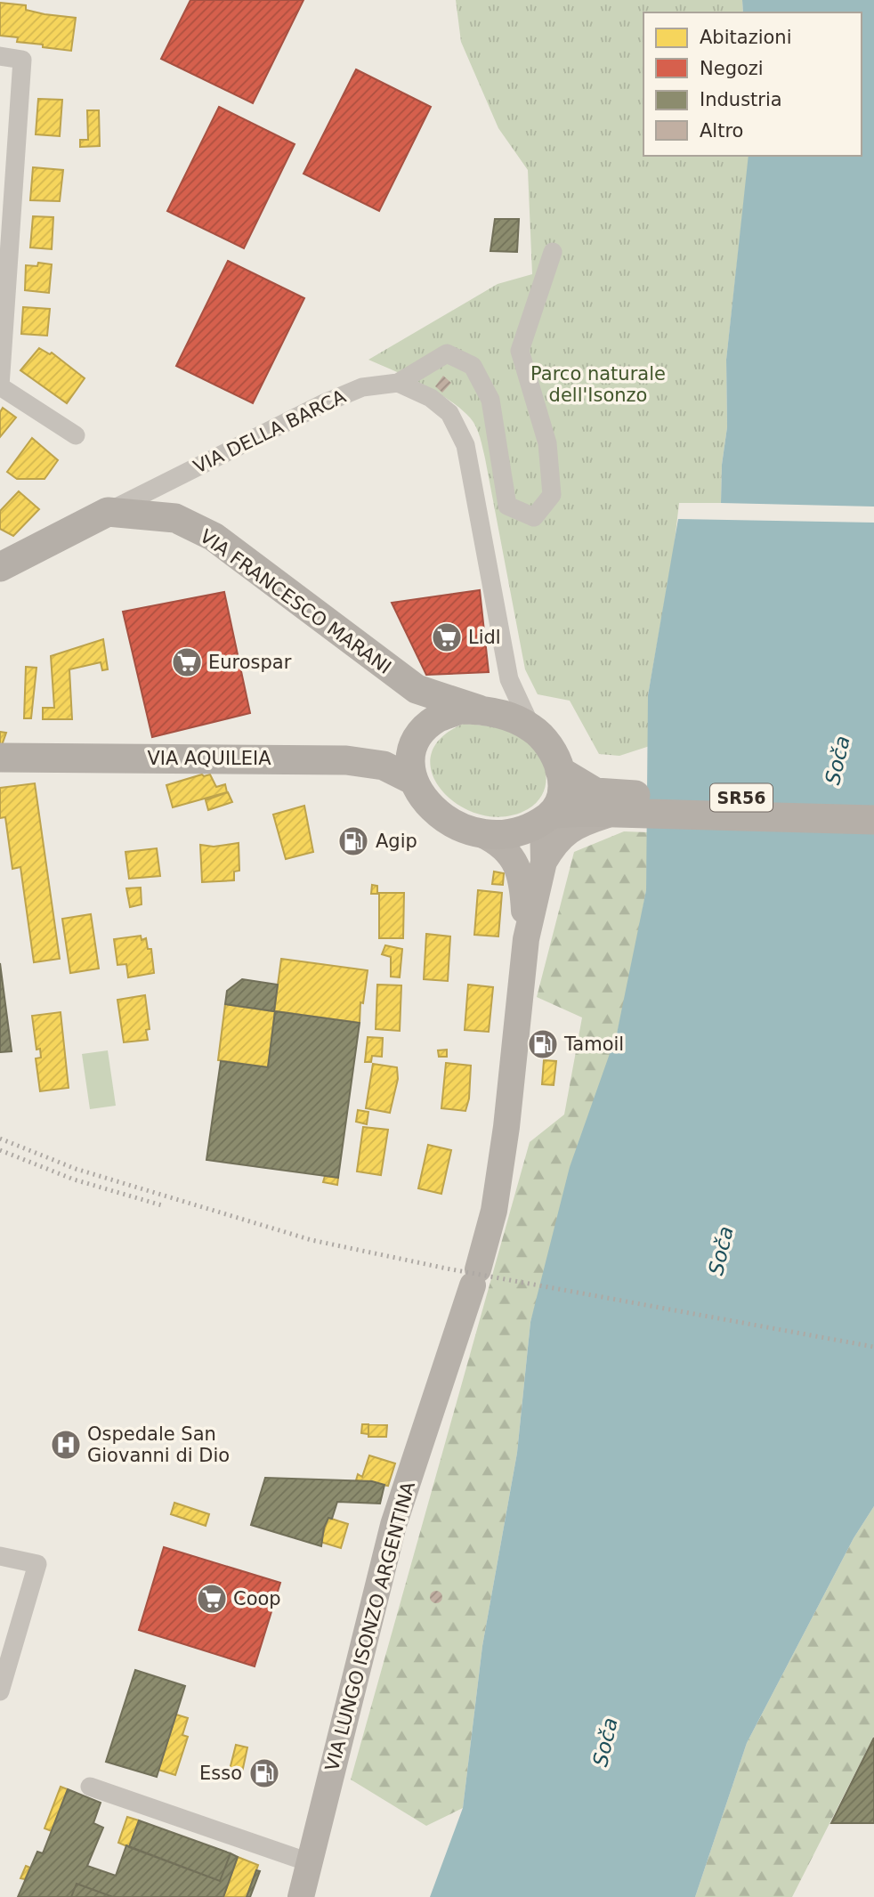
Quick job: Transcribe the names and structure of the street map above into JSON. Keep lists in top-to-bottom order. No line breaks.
{"streets":{"main road":["VIA DELLA BARCA","VIA FRANCESCO MARANI","VIA AQUILEIA","SR56","VIA LUNGO ISONZO ARGENTINA"]},"crossings":[["VIA DELLA BARCA","VIA FRANCESCO MARANI"],["VIA FRANCESCO MARANI","VIA AQUILEIA"],["VIA FRANCESCO MARANI","SR56"],["VIA FRANCESCO MARANI","VIA LUNGO ISONZO ARGENTINA"],["VIA AQUILEIA","SR56"],["VIA AQUILEIA","VIA LUNGO ISONZO ARGENTINA"],["SR56","VIA LUNGO ISONZO ARGENTINA"]],"water":["Soča"],"parks":["Parco naturale dell'Isonzo"],"places":{"supermarket":["Lidl","Eurospar","Coop"],"fuel station":["Agip","Tamoil","Esso"],"hospital":["Ospedale San Giovanni di Dio"]},"legend":["Abitazioni","Negozi","Industria","Altro"]}
